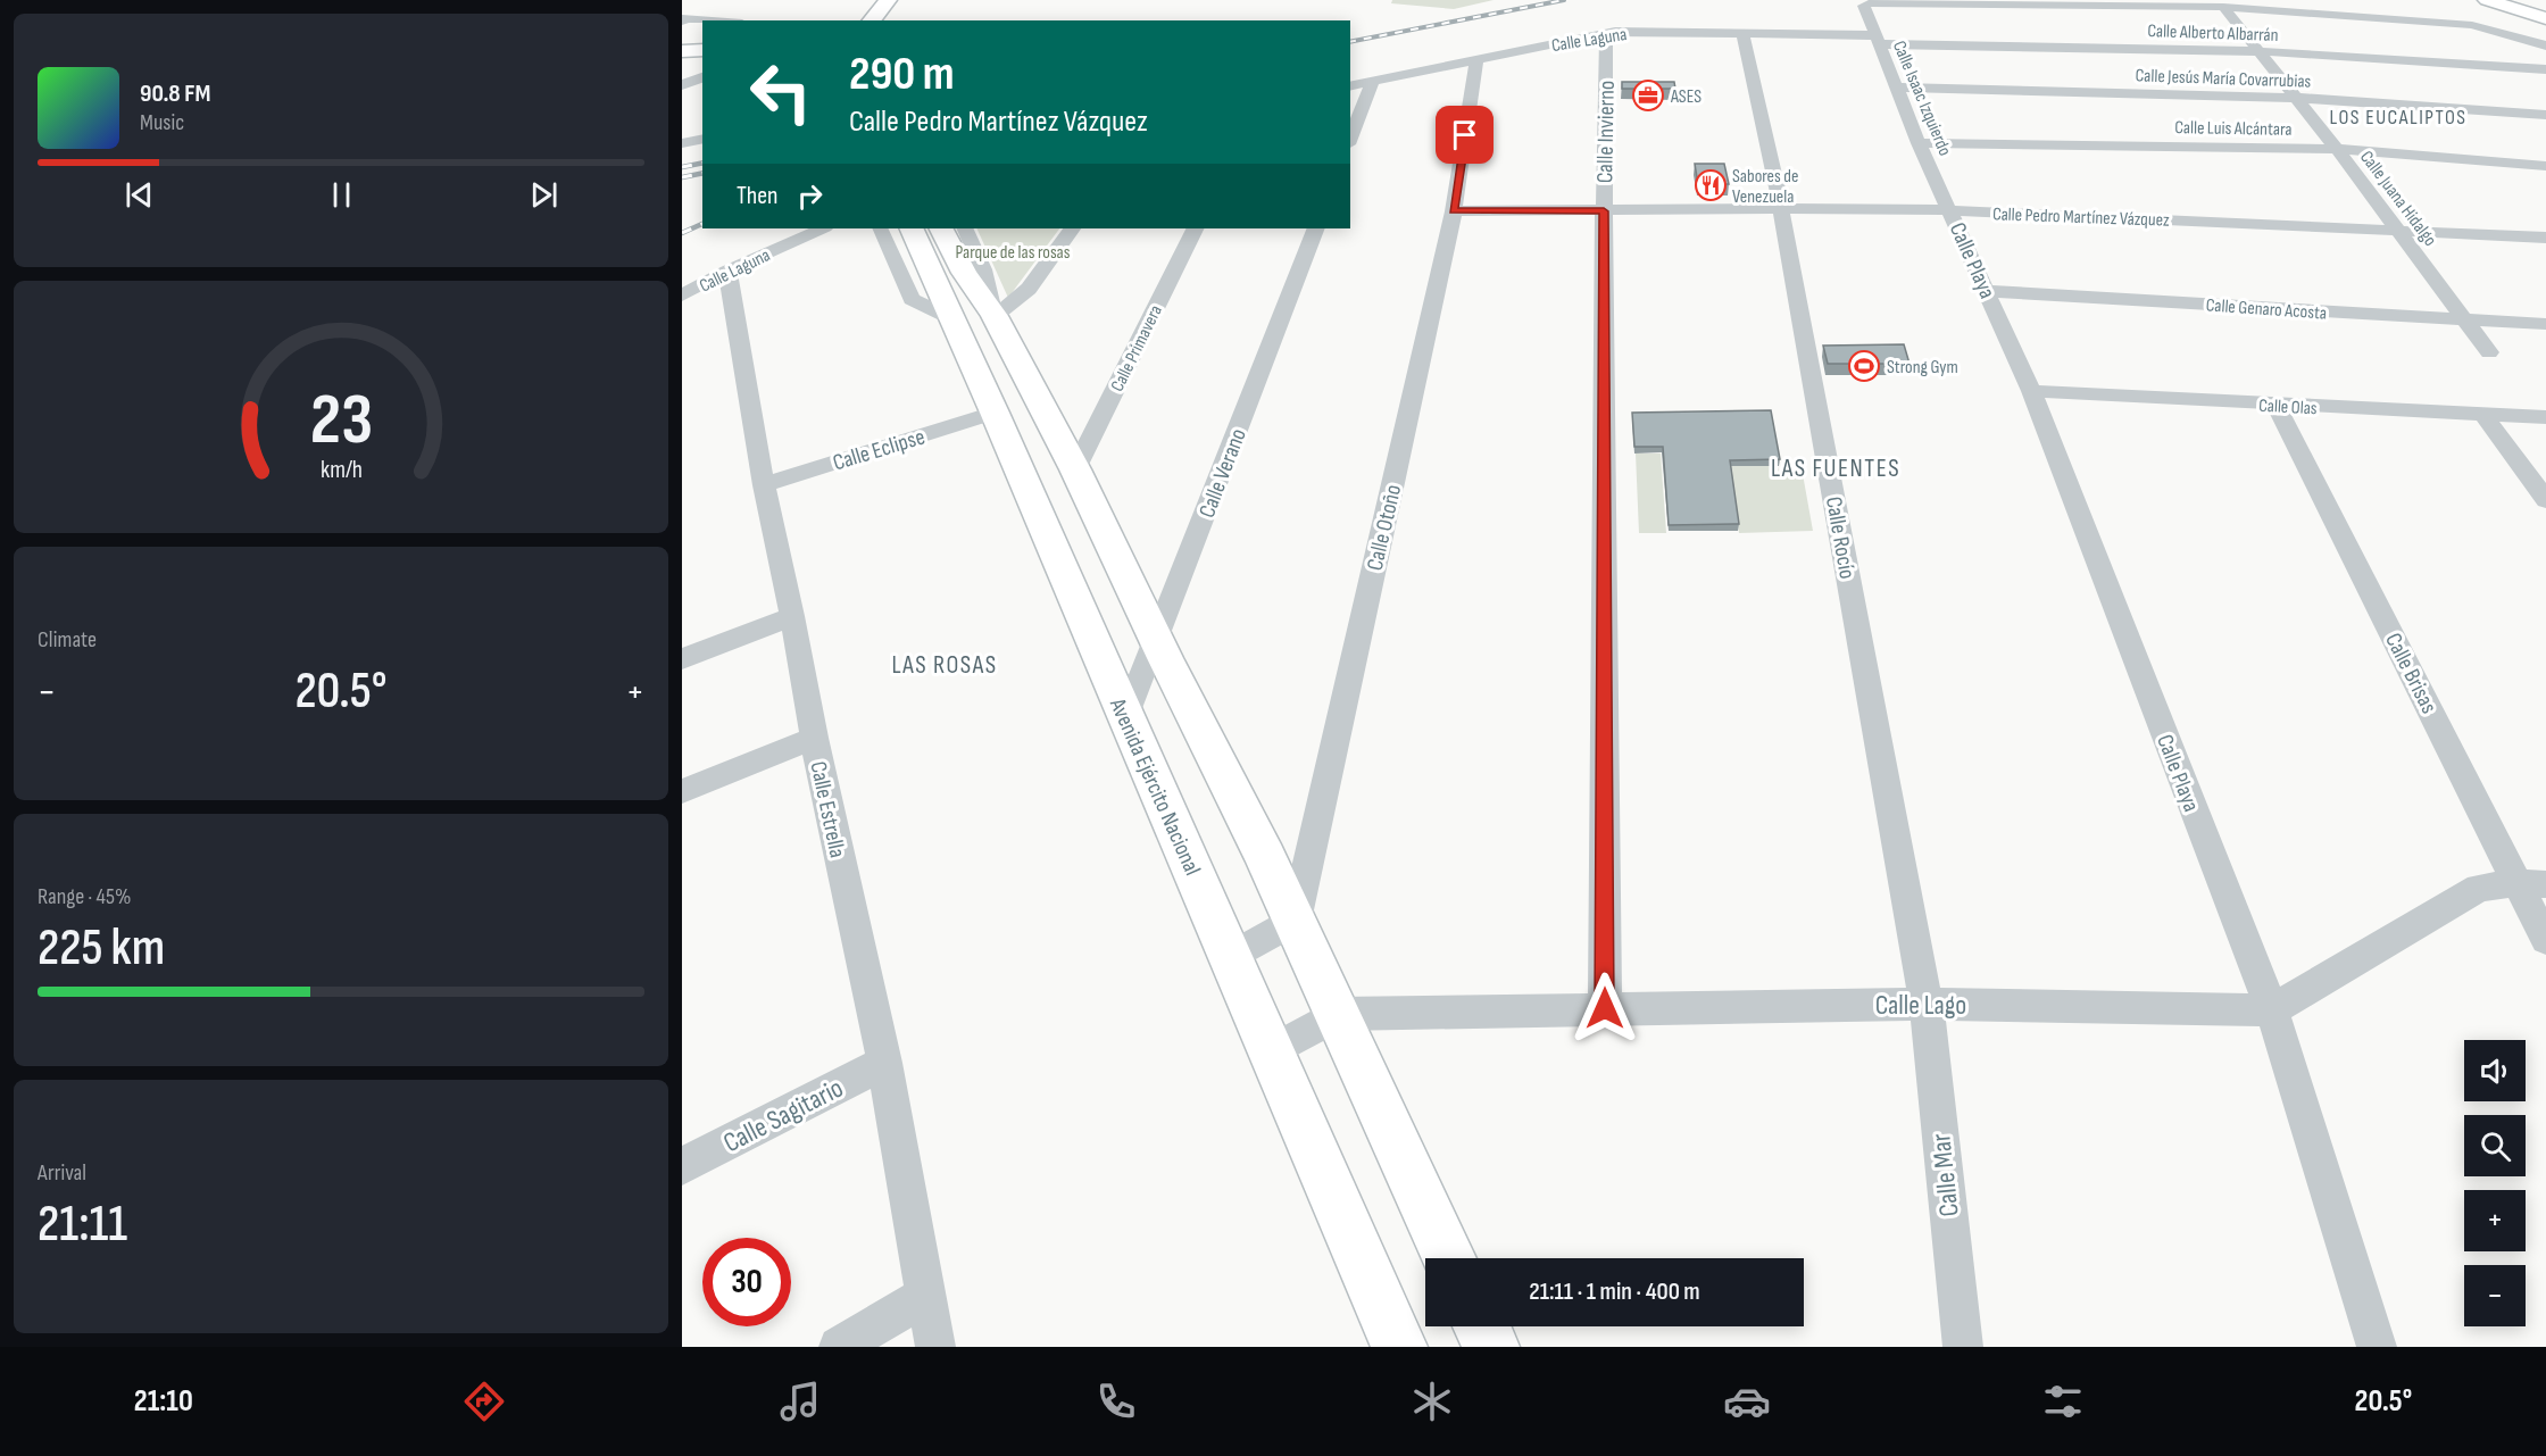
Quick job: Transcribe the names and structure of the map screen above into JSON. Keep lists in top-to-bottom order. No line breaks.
{"streets":{"main road":["Avenida Ejército Nacional"],"street":["Calle Alberto Albarrán","Calle Laguna","Calle Jesús María Covarrubias","Calle Isaac Izquierdo","Calle Luis Alcántara","Calle Invierno","Calle Juana Hidalgo","Calle Pedro Martínez Vázquez","Calle Playa","Calle Genaro Acosta","Calle Primavera","Calle Olas","Calle Eclipse","Calle Verano","Calle Otoño","Calle Rocío","Calle Brisas","Calle Estrella","Calle Lago","Calle Sagitario","Calle Mar"]},"crossings":[["Calle Alberto Albarrán","Calle Laguna"],["Calle Alberto Albarrán","Calle Isaac Izquierdo"],["Calle Alberto Albarrán","Calle Juana Hidalgo"],["Calle Laguna","Calle Isaac Izquierdo"],["Calle Laguna","Calle Invierno"],["Calle Laguna","Calle Otoño"],["Calle Laguna","Calle Rocío"],["Calle Laguna","Calle Estrella"],["Calle Jesús María Covarrubias","Calle Isaac Izquierdo"],["Calle Jesús María Covarrubias","Calle Juana Hidalgo"],["Calle Isaac Izquierdo","Calle Luis Alcántara"],["Calle Isaac Izquierdo","Calle Juana Hidalgo"],["Calle Isaac Izquierdo","Calle Pedro Martínez Vázquez"],["Calle Isaac Izquierdo","Calle Playa"],["Calle Luis Alcántara","Calle Juana Hidalgo"],["Calle Invierno","Calle Pedro Martínez Vázquez"],["Calle Invierno","Calle Lago"],["Calle Juana Hidalgo","Calle Pedro Martínez Vázquez"],["Calle Juana Hidalgo","Calle Genaro Acosta"],["Calle Pedro Martínez Vázquez","Calle Playa"],["Calle Pedro Martínez Vázquez","Calle Otoño"],["Calle Pedro Martínez Vázquez","Calle Rocío"],["Calle Playa","Calle Genaro Acosta"],["Calle Playa","Calle Olas"],["Calle Playa","Calle Lago"],["Calle Olas","Calle Brisas"],["Calle Eclipse","Avenida Ejército Nacional"],["Calle Eclipse","Calle Estrella"],["Calle Verano","Avenida Ejército Nacional"],["Calle Rocío","Calle Lago"],["Calle Rocío","Calle Mar"],["Avenida Ejército Nacional","Calle Lago"],["Calle Estrella","Calle Sagitario"],["Calle Lago","Calle Mar"]],"districts":["LOS EUCALIPTOS","LAS FUENTES","LAS ROSAS"],"parks":["Parque de las rosas"],"places":{"office":["ASES"],"restaurant":["Sabores de Venezuela"],"sports":["Strong Gym"]},"page":{"turn":["290 m","Calle Pedro Martínez Vázquez"],"song":["90.8 FM","Music"],"then":"Then","tile":["Climate",["Range · 45%","225 km"],["Arrival","21:11"]],"heat":["−","20.5°","+"],"map_buttons":["+","−"],"limit":"30","trip":"21:11 · 1 min · 400 m","tabs":["21:10","20.5°"],"gauge":["23","km/h"]}}
